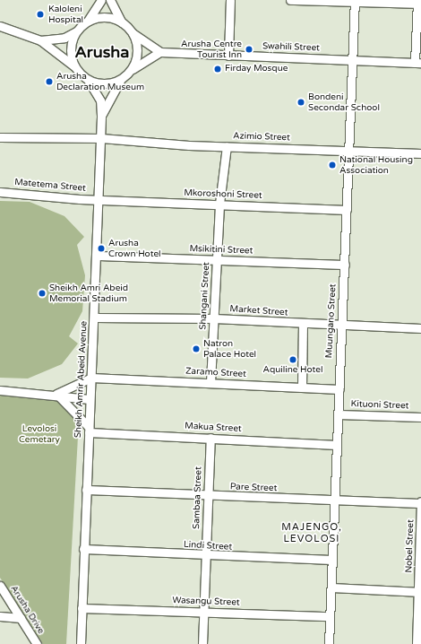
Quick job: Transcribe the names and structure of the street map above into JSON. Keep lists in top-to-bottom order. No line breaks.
{"streets":{"street":["Swahili Street","Azimio Street","Matetema Street","Mkoroshoni Street","Msikitini Street","Shangani Street","Market Street","Muungano Street","Zaramo Street","Sheikh Amrir Abeid Avenue","Kituoni Street","Makua Street","Pare Street","Sambaa Street","Lindi Street","Nobel Street","Wasangu Street","Arusha Drive"]},"crossings":[["Swahili Street","Muungano Street"],["Swahili Street","Sheikh Amrir Abeid Avenue"],["Azimio Street","Shangani Street"],["Azimio Street","Muungano Street"],["Azimio Street","Sheikh Amrir Abeid Avenue"],["Matetema Street","Mkoroshoni Street"],["Matetema Street","Sheikh Amrir Abeid Avenue"],["Mkoroshoni Street","Shangani Street"],["Mkoroshoni Street","Muungano Street"],["Mkoroshoni Street","Sheikh Amrir Abeid Avenue"],["Msikitini Street","Shangani Street"],["Msikitini Street","Muungano Street"],["Msikitini Street","Sheikh Amrir Abeid Avenue"],["Shangani Street","Market Street"],["Shangani Street","Zaramo Street"],["Market Street","Muungano Street"],["Market Street","Sheikh Amrir Abeid Avenue"],["Muungano Street","Zaramo Street"],["Muungano Street","Kituoni Street"],["Muungano Street","Makua Street"],["Muungano Street","Pare Street"],["Muungano Street","Lindi Street"],["Muungano Street","Wasangu Street"],["Zaramo Street","Sheikh Amrir Abeid Avenue"],["Sheikh Amrir Abeid Avenue","Makua Street"],["Sheikh Amrir Abeid Avenue","Pare Street"],["Sheikh Amrir Abeid Avenue","Lindi Street"],["Sheikh Amrir Abeid Avenue","Wasangu Street"],["Makua Street","Sambaa Street"],["Pare Street","Sambaa Street"],["Pare Street","Nobel Street"],["Sambaa Street","Lindi Street"],["Sambaa Street","Wasangu Street"]],"districts":["Arusha","MAJENGO, LEVOLOSI"],"parks":["Levolosi Cemetary"],"places":["Kaloleni Hospital","Arusha Centre Tourist Inn","Firday Mosque","Arusha Declaration Museum","Bondeni Secondar School","National Housing Association","Arusha Crown Hotel","Sheikh Amri Abeid Memorial Stadium","Natron Palace Hotel","Aquiline Hotel"]}
